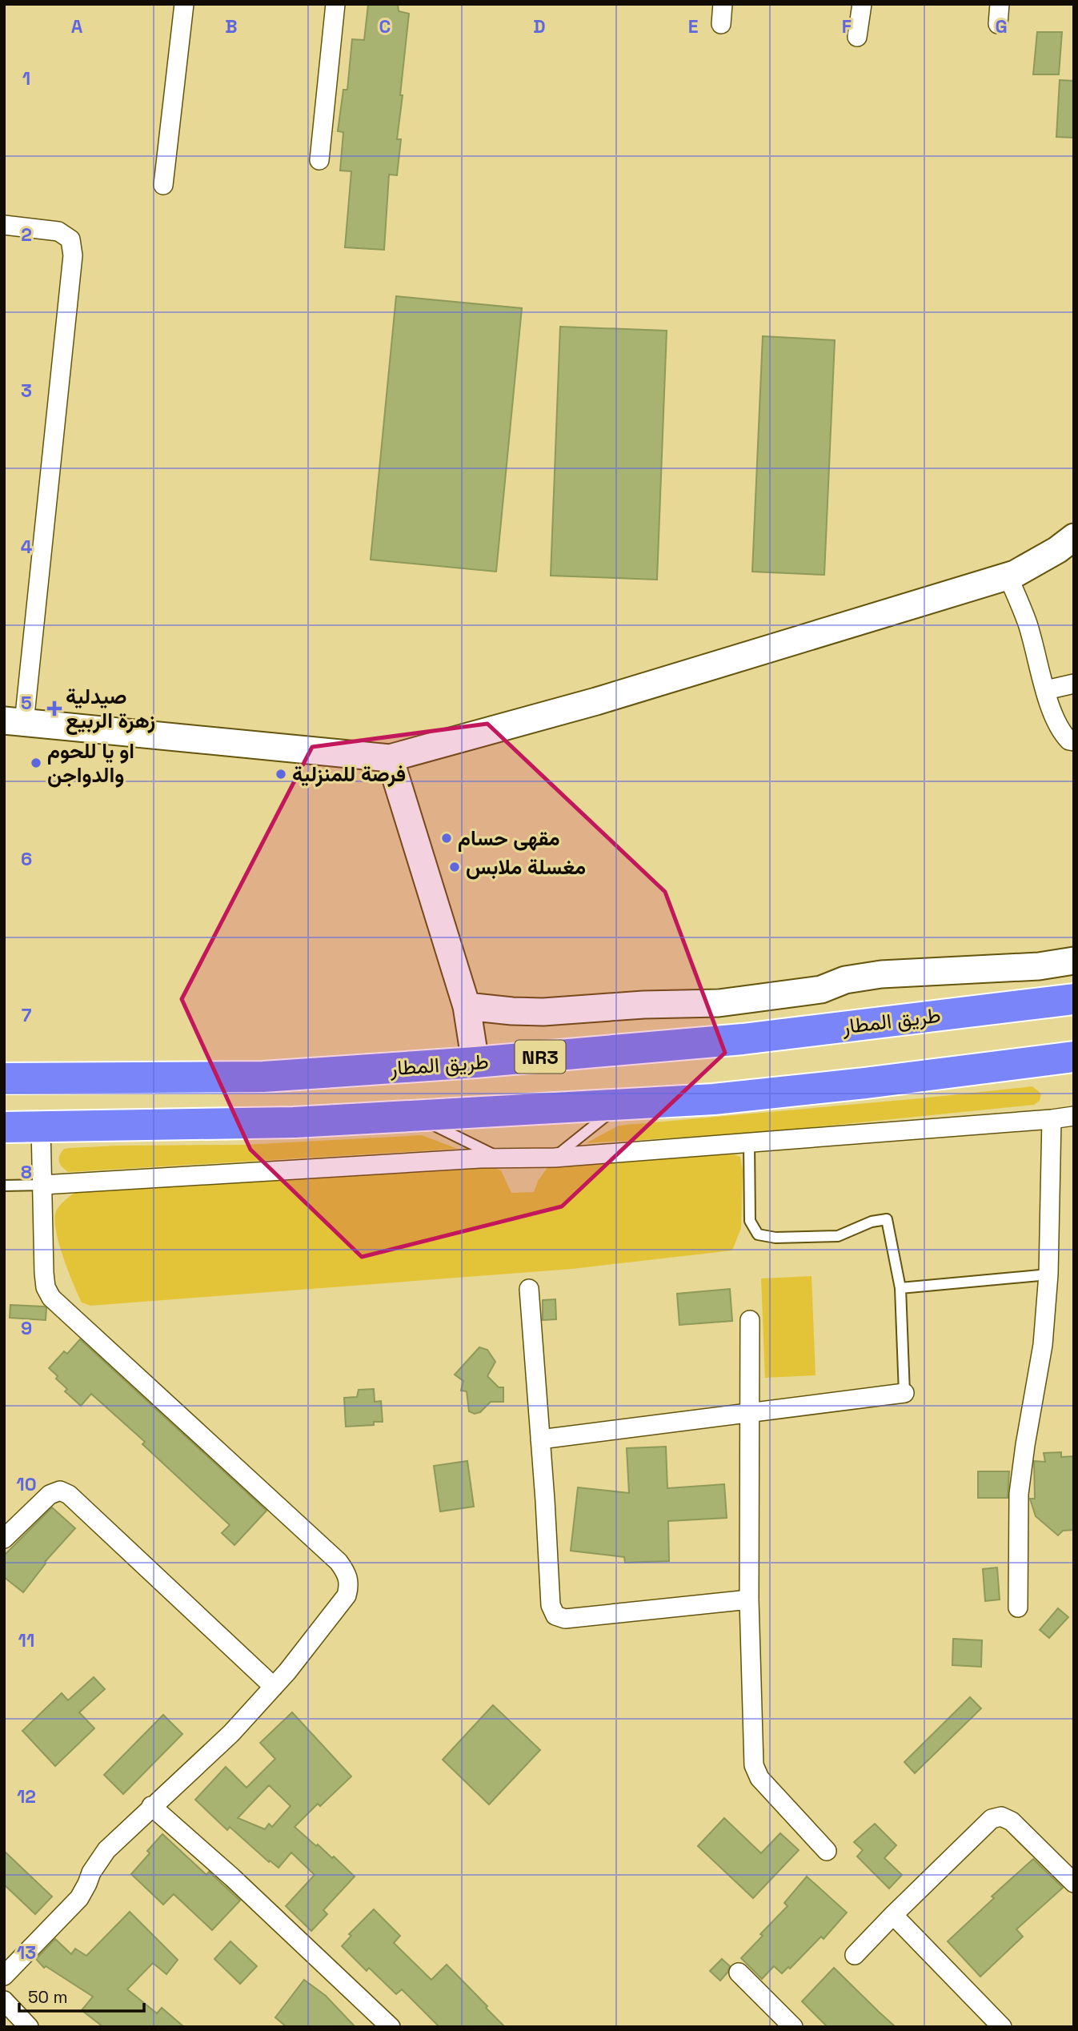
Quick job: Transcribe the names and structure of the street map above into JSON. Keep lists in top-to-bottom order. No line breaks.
{"streets":{"highway":["طريق المطار","NR3"]},"places":{"health":["صيدلية زهرة الربيع"],"other":["او يا للحوم والدواجن","فرصة للمنزلية","مقهى حسام","مغسلة ملابس"]},"scale_bar":"50 m","grid":{"columns":["A","B","C","D","E","F","G"],"rows":["1","2","3","4","5","6","7","8","9","10","11","12","13"]}}
